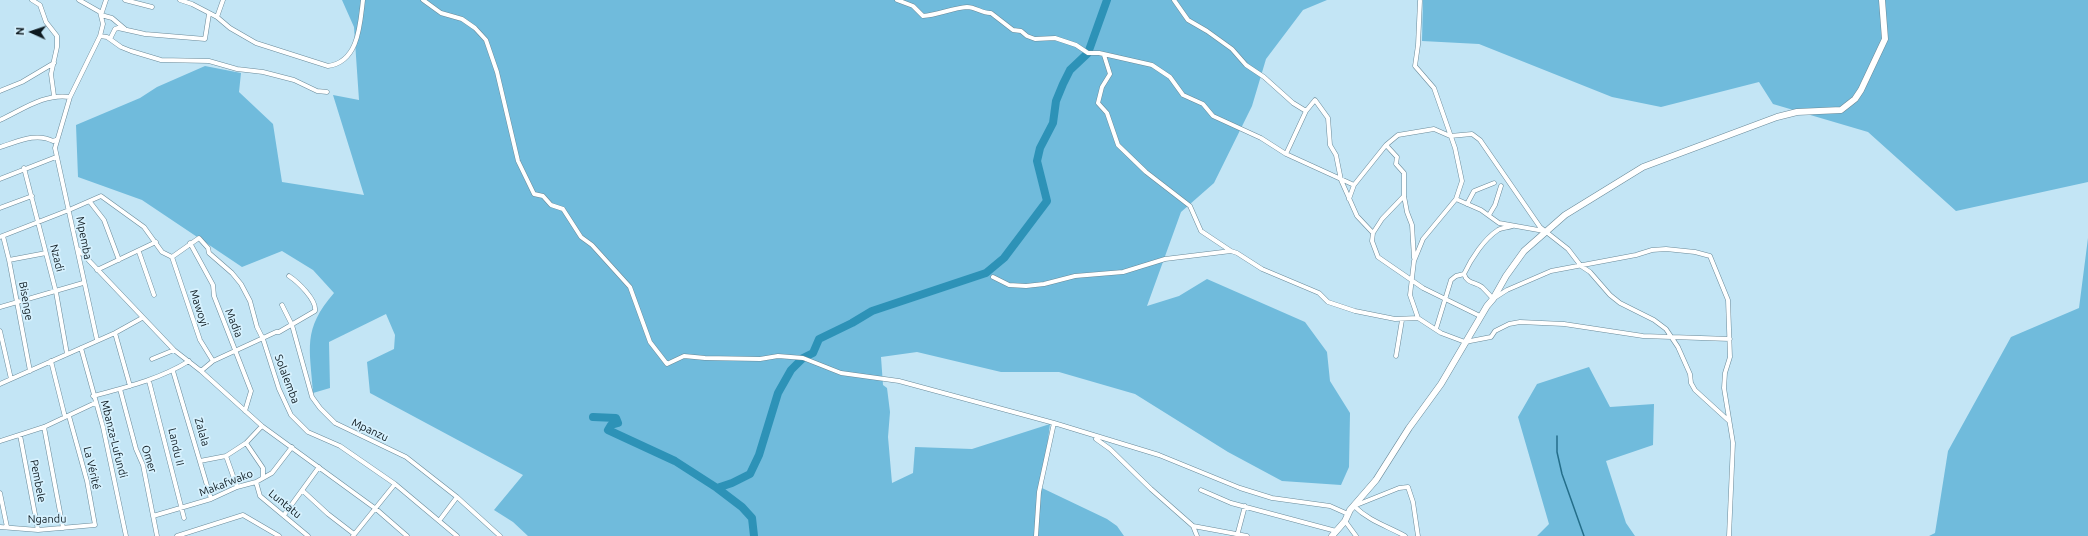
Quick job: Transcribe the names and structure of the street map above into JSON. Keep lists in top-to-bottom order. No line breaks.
{"streets":{"street":["Mpemba","Nzadi","Bisenge","Mawoyi","Madia","Solalemba","Mpanzu","Zalala","Mbanza-Lufundi","Landu II","Omer","La Vérité","Pembele","Makafwako","Luntatu","Ngandu"]},"crossings":[["Madia","Solalemba"],["Zalala","Makafwako"],["Landu II","Makafwako"],["Omer","Makafwako"],["La Vérité","Ngandu"],["Pembele","Ngandu"],["Makafwako","Luntatu"]],"north":"left"}
